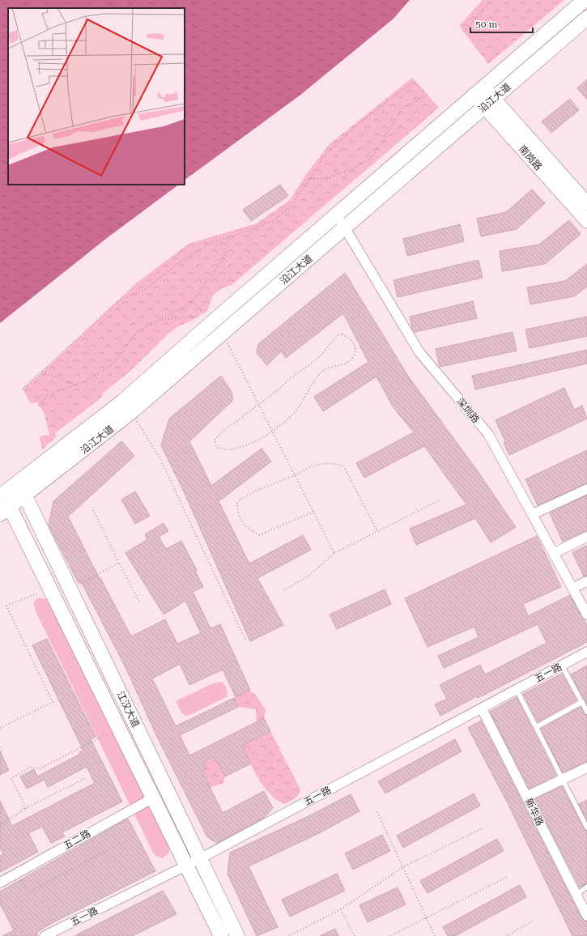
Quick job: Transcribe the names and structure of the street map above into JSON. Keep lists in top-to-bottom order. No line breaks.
{"streets":{"main road":["沿江大道","南岗路","江汉大道"],"street":["深圳路","五一路","新华路","五二路"]},"crossings":[["沿江大道","南岗路"],["沿江大道","深圳路"],["沿江大道","江汉大道"],["五一路","江汉大道"],["五一路","新华路"],["江汉大道","五二路"]],"scale_bar":"50 m"}
